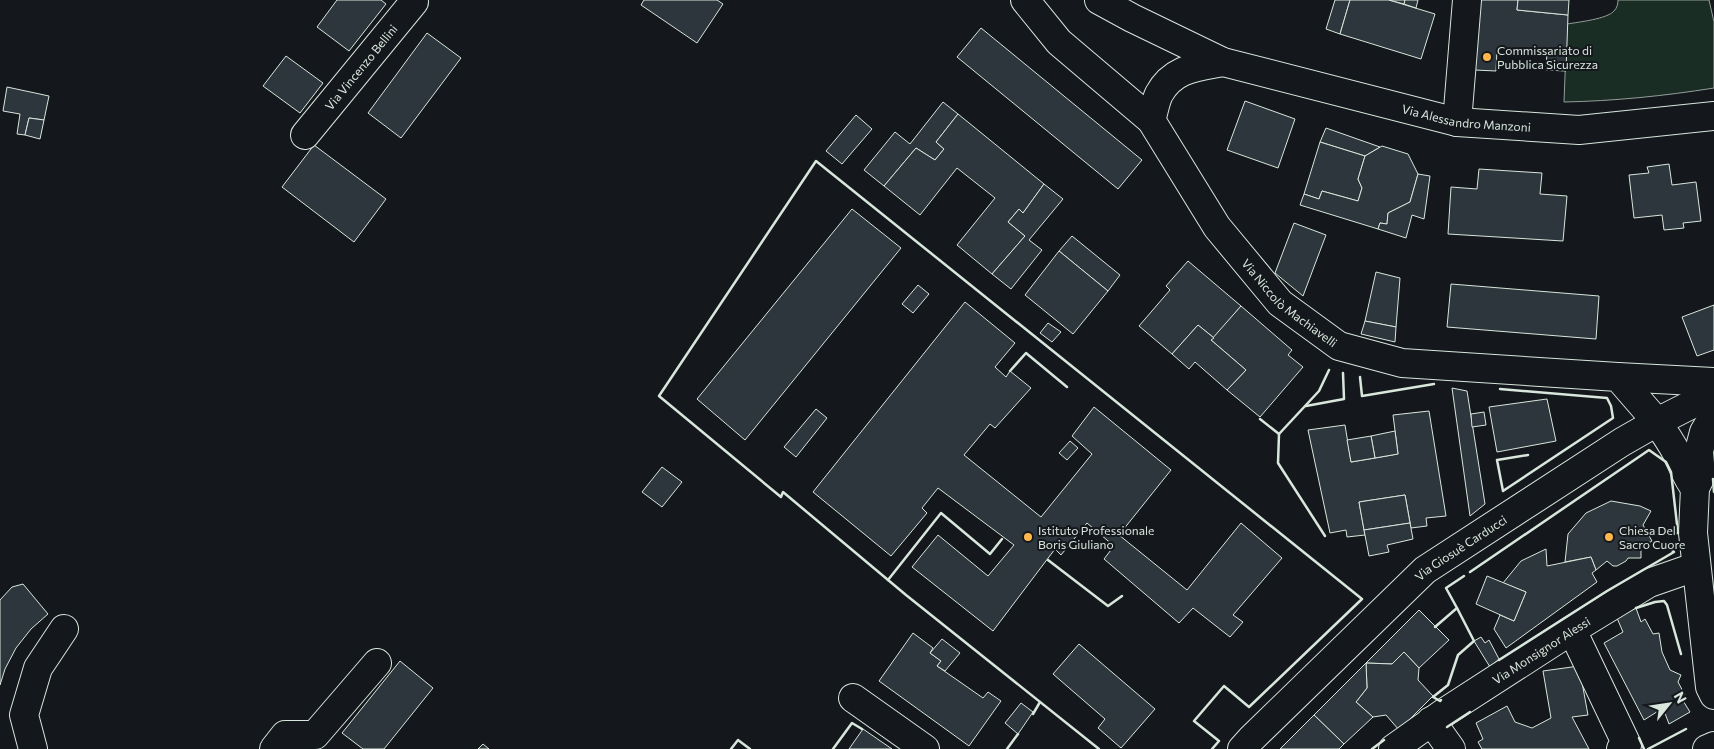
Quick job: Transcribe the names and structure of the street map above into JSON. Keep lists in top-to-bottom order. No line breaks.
{"streets":{"street":["Via Vincenzo Bellini","Via Alessandro Manzoni","Via Niccolò Machiavelli","Via Giosuè Carducci","Via Monsignor Alessi"]},"places":["Commissariato di Pubblica Sicurezza","Istituto Professionale Boris Giuliano","Chiesa Del Sacro Cuore"],"north":"top right"}
